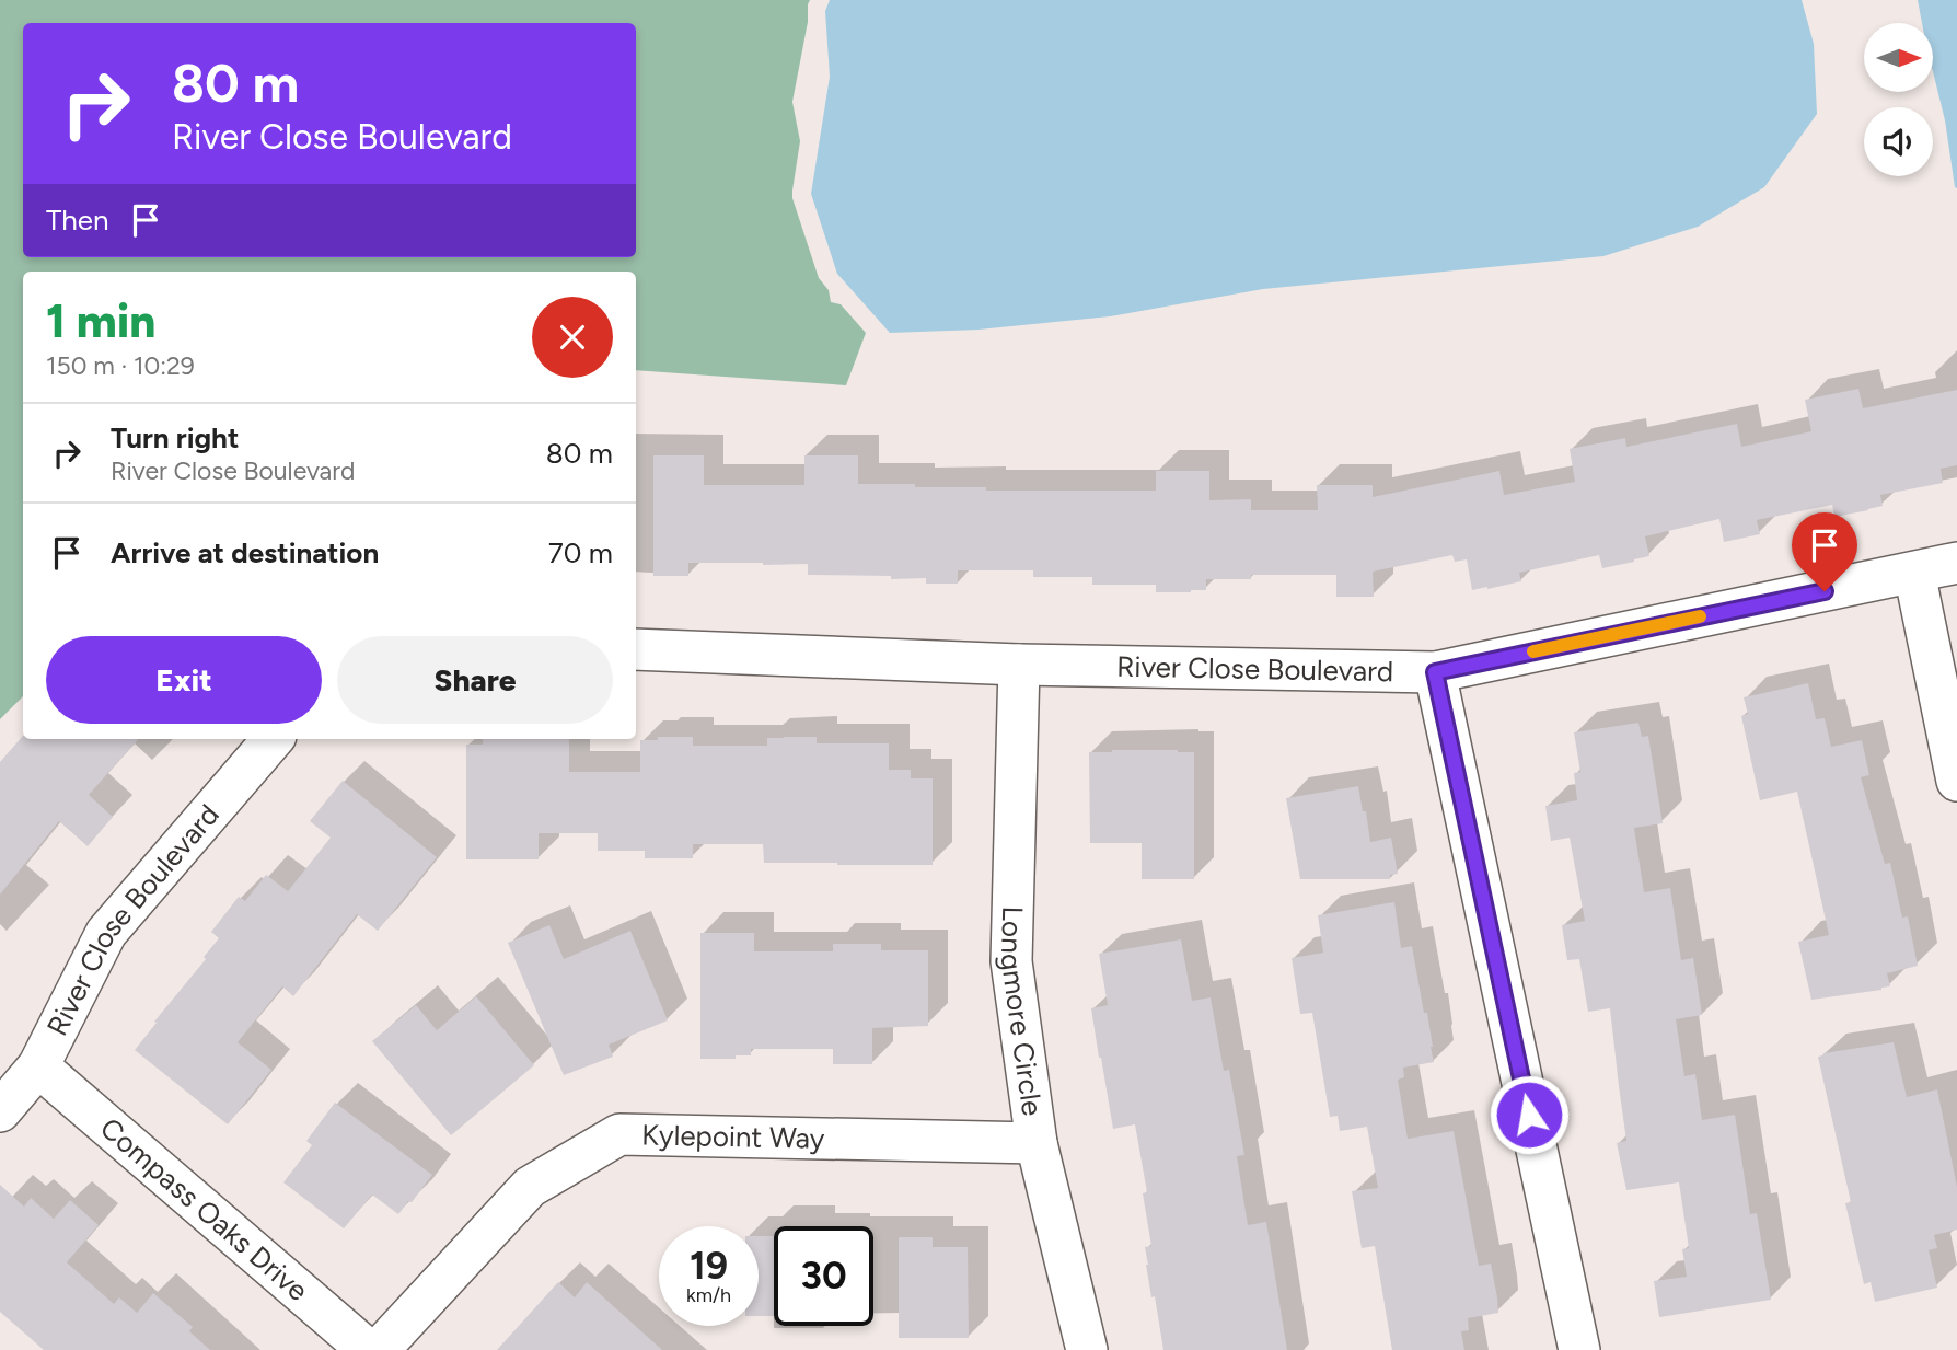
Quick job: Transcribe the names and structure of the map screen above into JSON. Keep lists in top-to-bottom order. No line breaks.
{"streets":{"street":["River Close Boulevard","Longmore Circle","Kylepoint Way","Compass Oaks Drive"]},"crossings":[["River Close Boulevard","Longmore Circle"],["River Close Boulevard","Compass Oaks Drive"],["Longmore Circle","Kylepoint Way"]],"north":"right","page":{"turn":["80 m","River Close Boulevard"],"then":"Then","heading":["1 min","150 m · 10:29"],"list":[{"name":"Turn right","note":"River Close Boulevard","value":"80 m"},{"name":"Arrive at destination","value":"70 m"}],"buttons":["Exit","Share"],"speed":"19 km/h","limit":"30"}}
